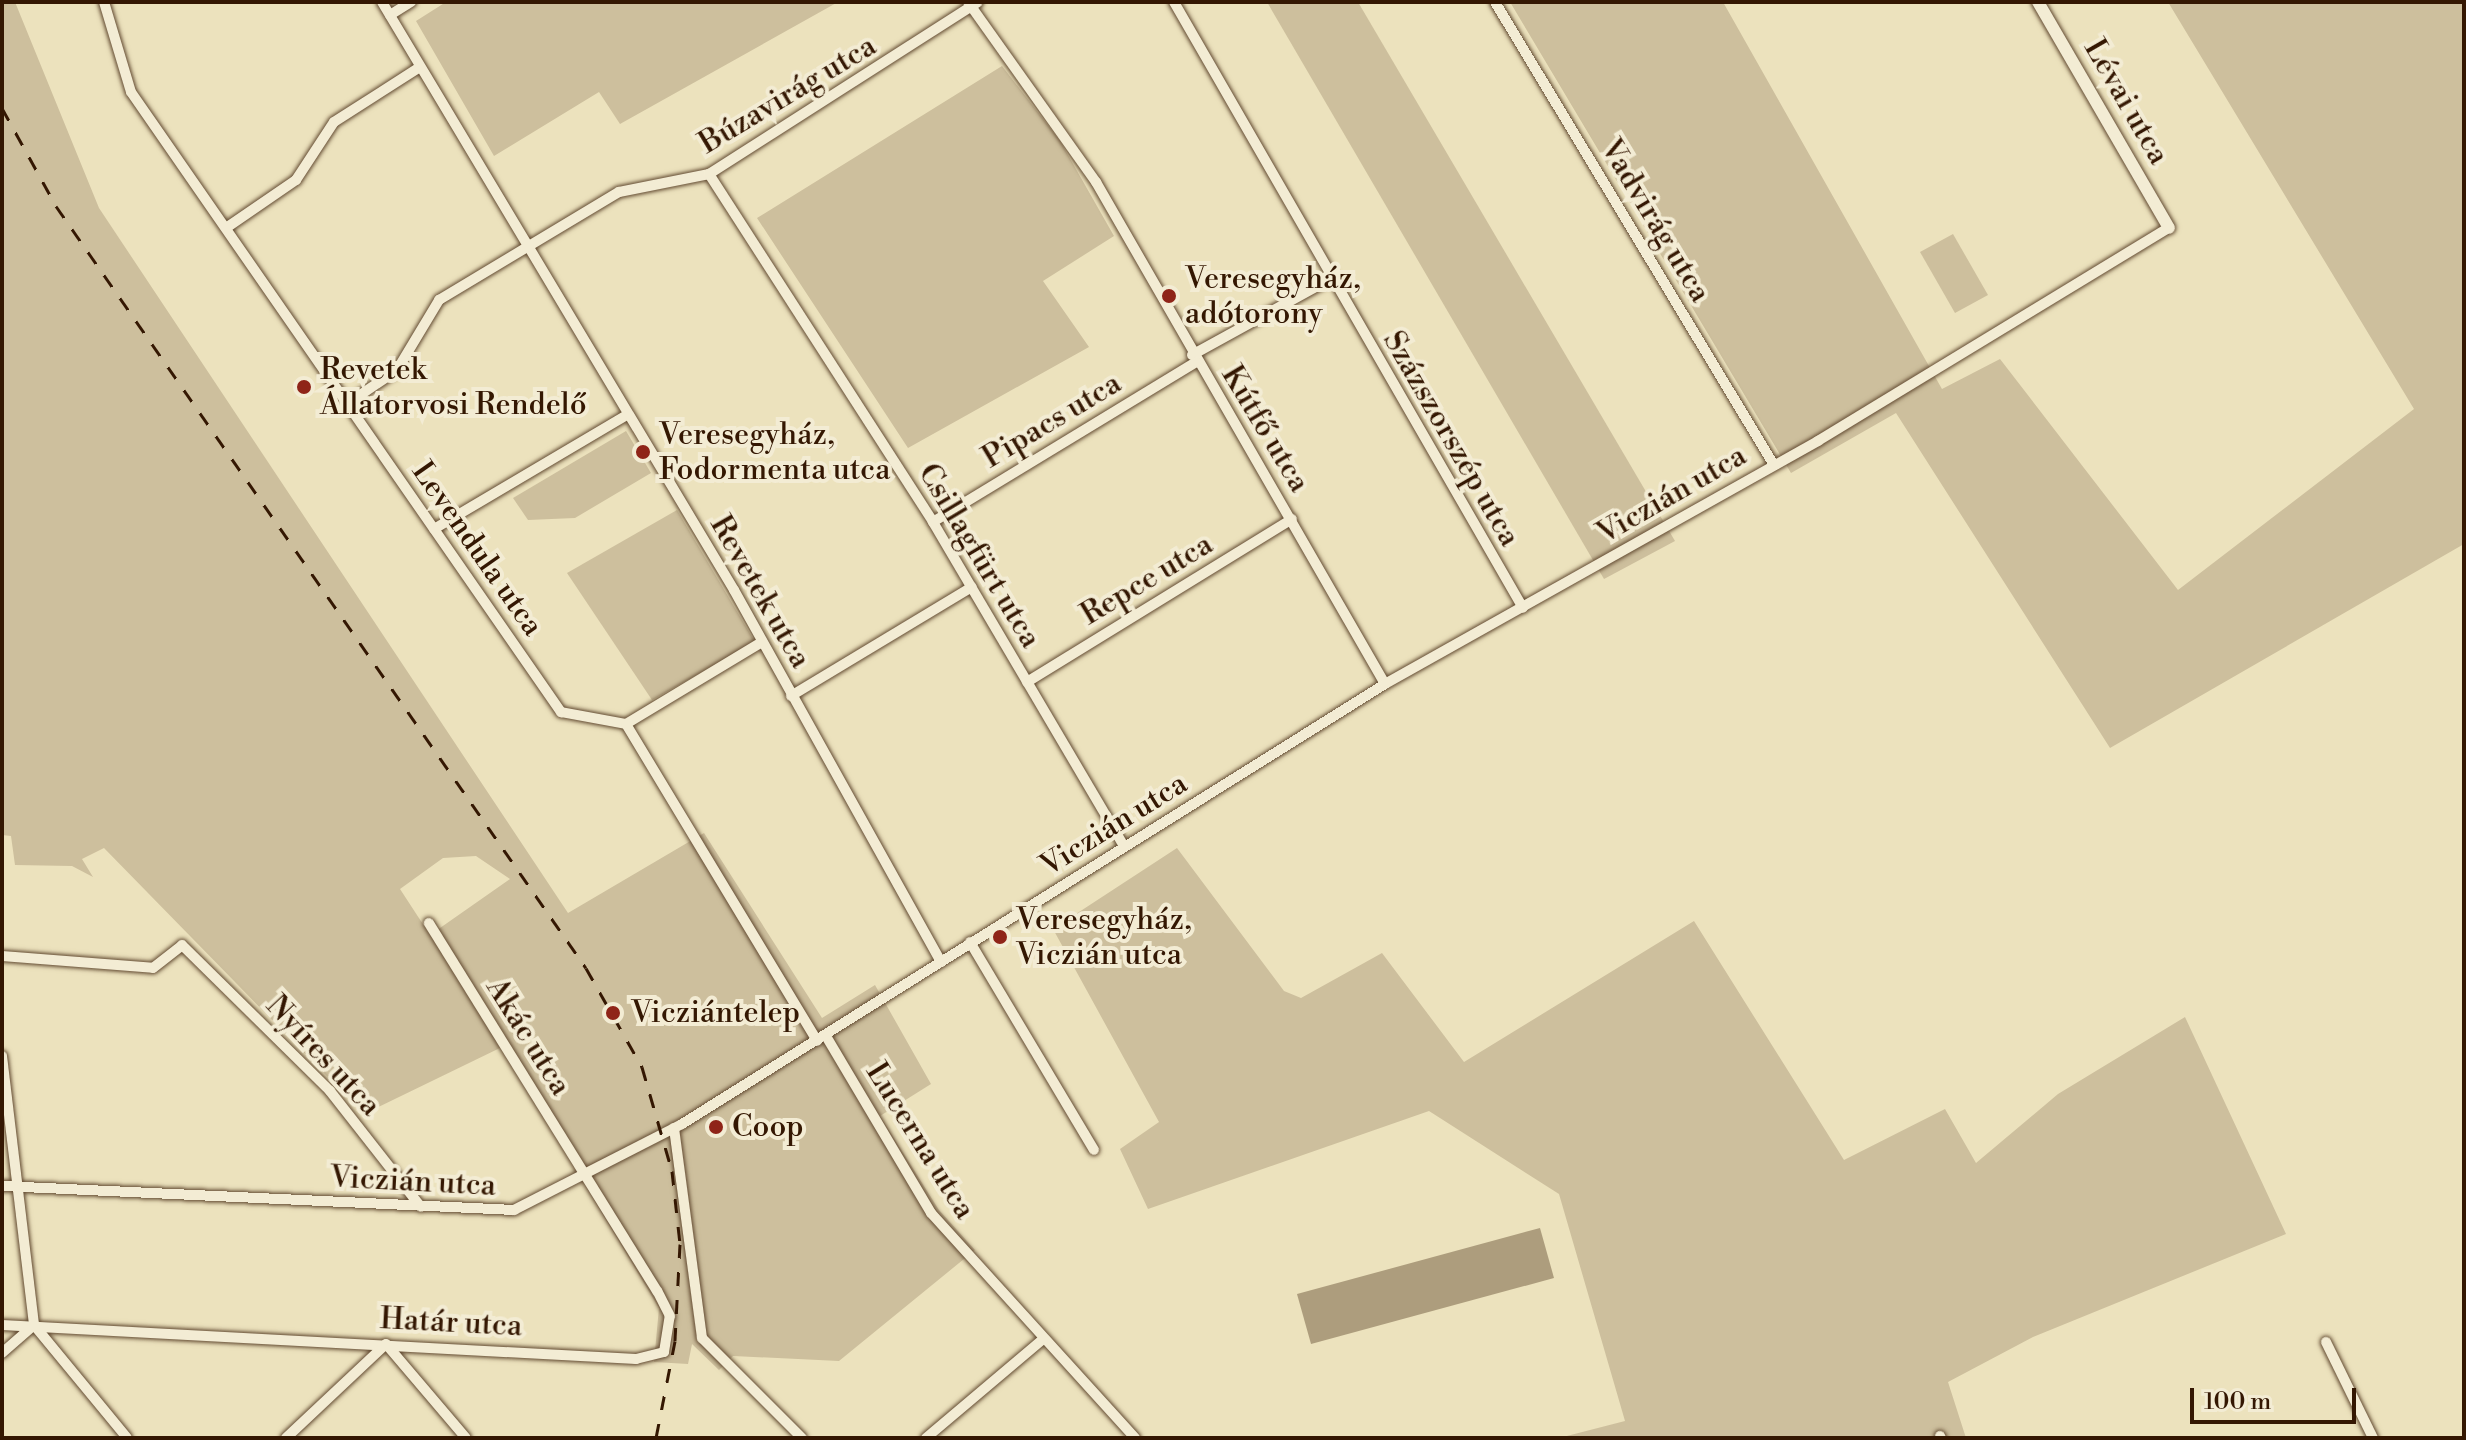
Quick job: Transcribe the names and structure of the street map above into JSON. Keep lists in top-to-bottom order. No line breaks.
{"streets":{"street":["Búzavirág utca","Lévai utca","Vadvirág utca","Pipacs utca","Kútfő utca","Százszorszép utca","Viczián utca","Levendula utca","Csillagfürt utca","Repce utca","Revetek utca","Akác utca","Nyíres utca","Lucerna utca","Határ utca"]},"crossings":[["Búzavirág utca","Kútfő utca"],["Búzavirág utca","Levendula utca"],["Búzavirág utca","Csillagfürt utca"],["Búzavirág utca","Revetek utca"],["Lévai utca","Viczián utca"],["Vadvirág utca","Viczián utca"],["Pipacs utca","Kútfő utca"],["Pipacs utca","Százszorszép utca"],["Pipacs utca","Csillagfürt utca"],["Kútfő utca","Viczián utca"],["Kútfő utca","Repce utca"],["Százszorszép utca","Viczián utca"],["Viczián utca","Csillagfürt utca"],["Viczián utca","Revetek utca"],["Viczián utca","Akác utca"],["Viczián utca","Nyíres utca"],["Viczián utca","Lucerna utca"],["Viczián utca","Határ utca"],["Csillagfürt utca","Repce utca"],["Akác utca","Határ utca"]],"places":["Veresegyház, adótorony","Revetek Állatorvosi Rendelő","Veresegyház, Fodormenta utca","Veresegyház, Viczián utca","Vicziántelep","Coop"],"scale_bar":"100 m"}
